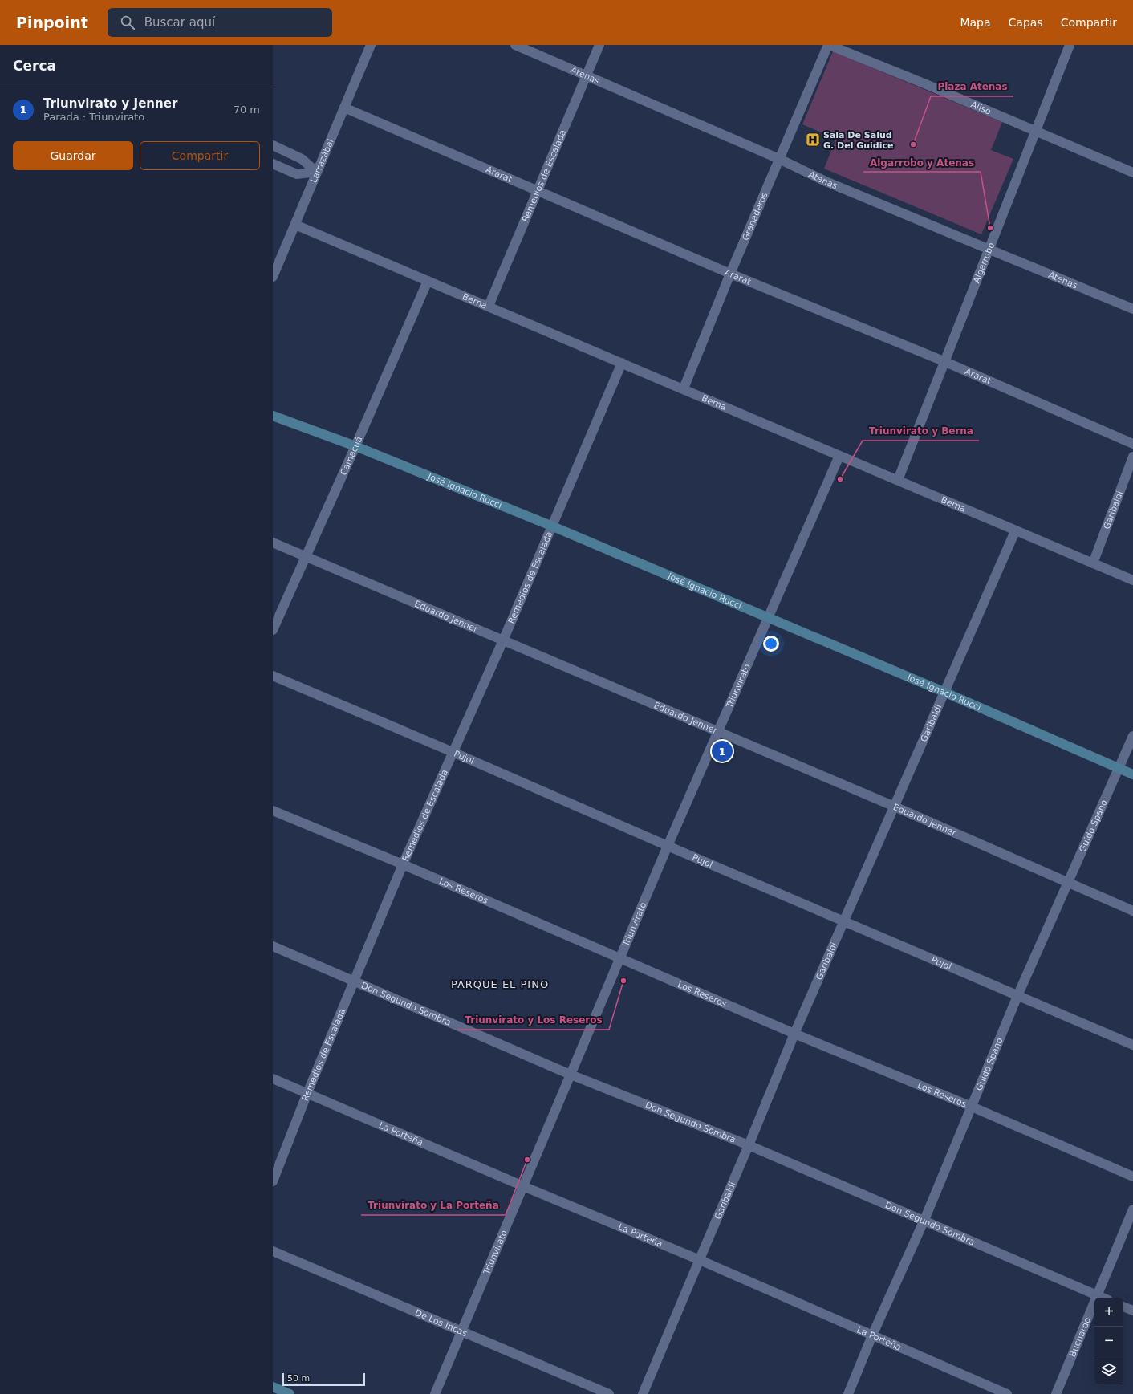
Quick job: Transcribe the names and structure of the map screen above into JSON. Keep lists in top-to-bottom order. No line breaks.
{"streets":{"street":["Atenas","Aliso","Larrazábal","Ararat","Remedios de Escalada","Granaderos","Algarrobo","Berna","Camacuá","José Ignacio Rucci","Garibaldi","Eduardo Jenner","Triunvirato","Pujol","Guido Spano","Los Reseros","Don Segundo Sombra","La Porteña","De Los Incas","Buchardo"]},"crossings":[["Atenas","Remedios de Escalada"],["Atenas","Granaderos"],["Atenas","Algarrobo"],["Aliso","Granaderos"],["Aliso","Algarrobo"],["Larrazábal","Ararat"],["Larrazábal","Berna"],["Ararat","Remedios de Escalada"],["Ararat","Granaderos"],["Ararat","Algarrobo"],["Remedios de Escalada","Berna"],["Remedios de Escalada","José Ignacio Rucci"],["Remedios de Escalada","Eduardo Jenner"],["Remedios de Escalada","Pujol"],["Remedios de Escalada","Los Reseros"],["Remedios de Escalada","Don Segundo Sombra"],["Remedios de Escalada","La Porteña"],["Granaderos","Berna"],["Algarrobo","Berna"],["Berna","Camacuá"],["Berna","Garibaldi"],["Berna","Triunvirato"],["Camacuá","José Ignacio Rucci"],["Camacuá","Eduardo Jenner"],["José Ignacio Rucci","Garibaldi"],["José Ignacio Rucci","Triunvirato"],["José Ignacio Rucci","Guido Spano"],["Garibaldi","Eduardo Jenner"],["Garibaldi","Pujol"],["Garibaldi","Los Reseros"],["Garibaldi","Don Segundo Sombra"],["Garibaldi","La Porteña"],["Eduardo Jenner","Triunvirato"],["Eduardo Jenner","Guido Spano"],["Triunvirato","Pujol"],["Triunvirato","Los Reseros"],["Triunvirato","Don Segundo Sombra"],["Triunvirato","La Porteña"],["Triunvirato","De Los Incas"],["Pujol","Guido Spano"],["Guido Spano","Los Reseros"],["Guido Spano","Don Segundo Sombra"],["Guido Spano","La Porteña"],["Don Segundo Sombra","Buchardo"]],"districts":["PARQUE EL PINO"],"places":{"hospital":["Sala De Salud G. Del Guidice"],"other":["Plaza Atenas","Algarrobo y Atenas","Triunvirato y Berna","Triunvirato y Los Reseros","Triunvirato y La Porteña"]},"scale_bar":"50 m","page":{"header":"Pinpoint","search":"Buscar aquí","nav":["Mapa","Capas","Compartir"],"heading":"Cerca","list":[{"mark":"1","name":"Triunvirato y Jenner","note":"Parada · Triunvirato","value":"70 m"}],"buttons":["Guardar","Compartir"],"pins":"1","map_buttons":["+","−"],"scale":"50 m"}}
